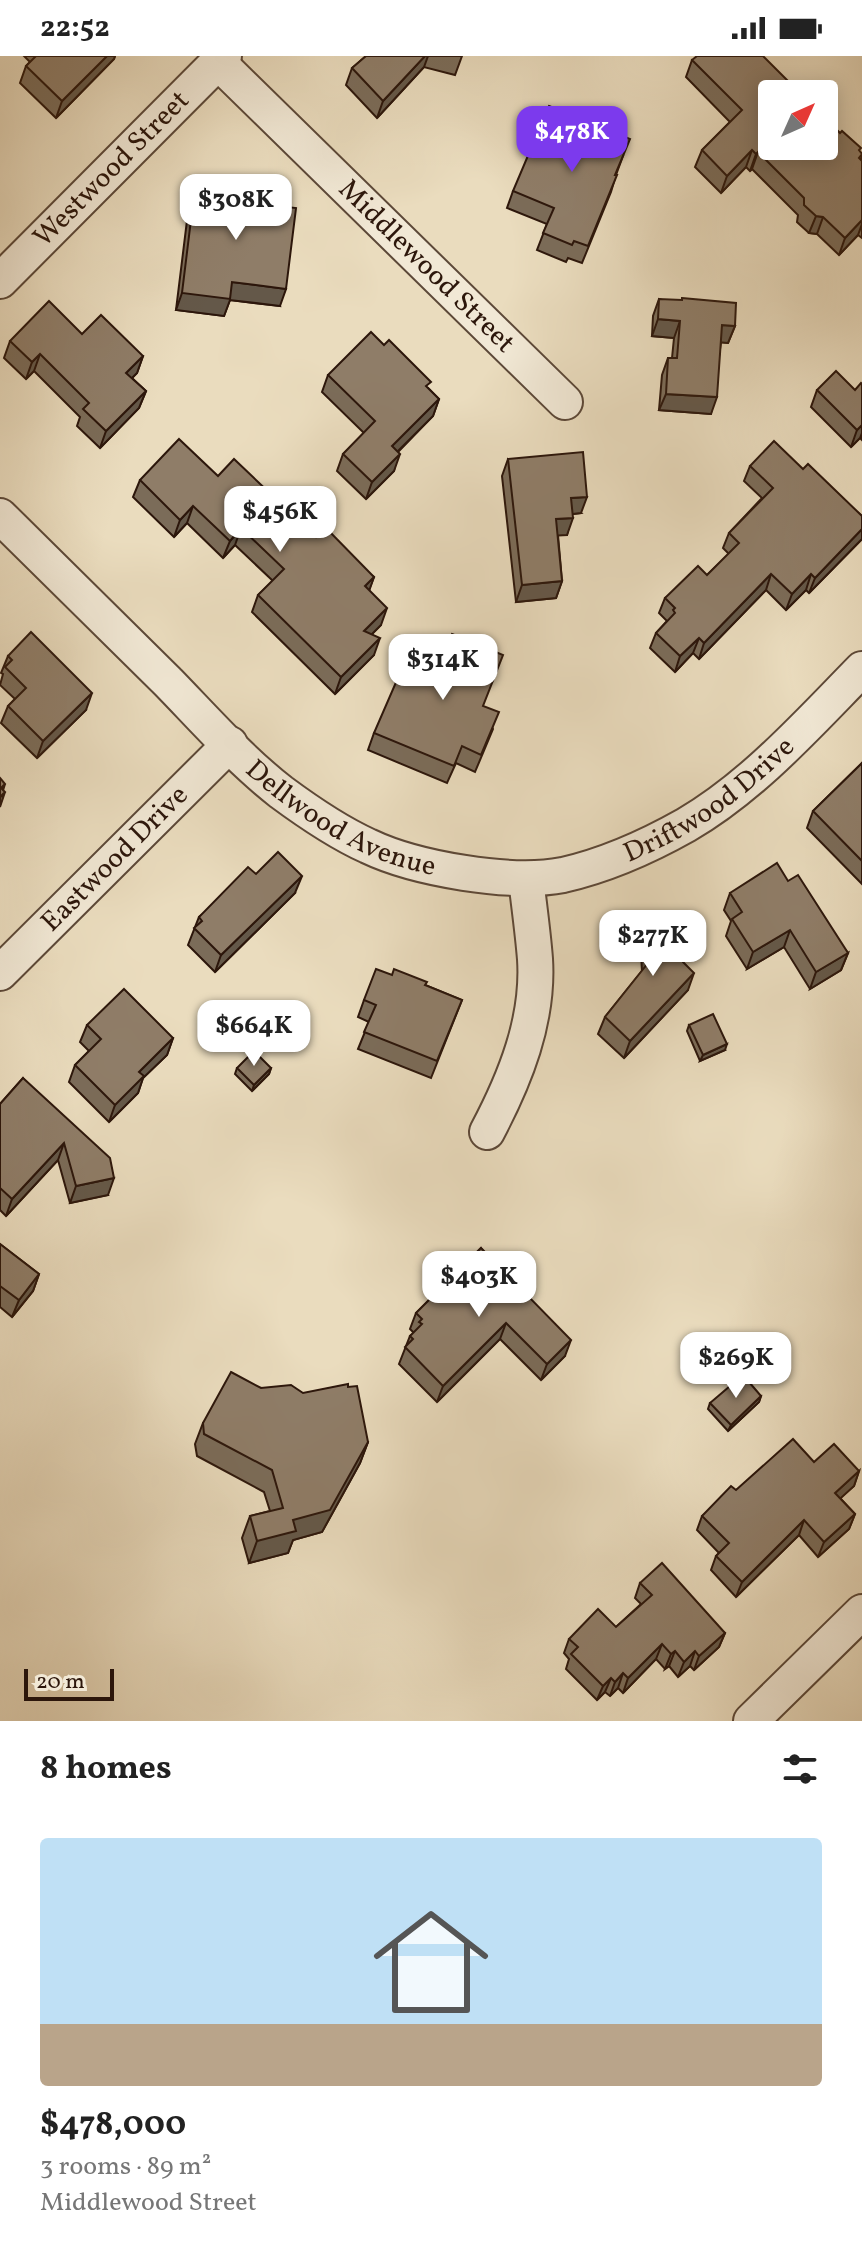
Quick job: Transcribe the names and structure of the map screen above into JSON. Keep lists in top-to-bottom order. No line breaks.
{"streets":{"street":["Westwood Street","Middlewood Street","Driftwood Drive","Dellwood Avenue","Eastwood Drive"]},"crossings":[["Westwood Street","Middlewood Street"],["Driftwood Drive","Dellwood Avenue"],["Dellwood Avenue","Eastwood Drive"]],"scale_bar":"20 m","north":"top right","page":{"status":"22:52","price":["$478K","$308K","$456K","$314K","$277K","$664K","$403K","$269K"],"scale":"20 m","heading":"8 homes","list":[{"name":"$478,000","note":"3 rooms · 89 m² · Middlewood Street"}]}}
